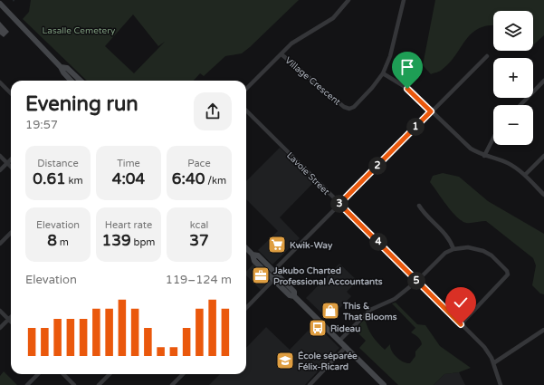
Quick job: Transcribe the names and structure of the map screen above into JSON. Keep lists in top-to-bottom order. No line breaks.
{"streets":{"street":["Village Crescent","Lavoie Street"]},"parks":["Lasalle Cemetery"],"places":{"supermarket":["Kwik-Way"],"office":["Jakubo Charted Professional Accountants"],"shop":["This & That Blooms"],"bus stop":["Rideau"],"school or university":["École séparée Félix-Ricard"]},"page":{"map_buttons":["+","−"],"heading":["Evening run","19:57"],"pins":["1","2","3","4","5"],"stats":[["Distance","0.61 km"],["Time","4:04"],["Pace","6:40 /km"],["Elevation","8 m"],["Heart rate","139 bpm"],["kcal","37"]],"chart":["Elevation","119–124 m"]}}
